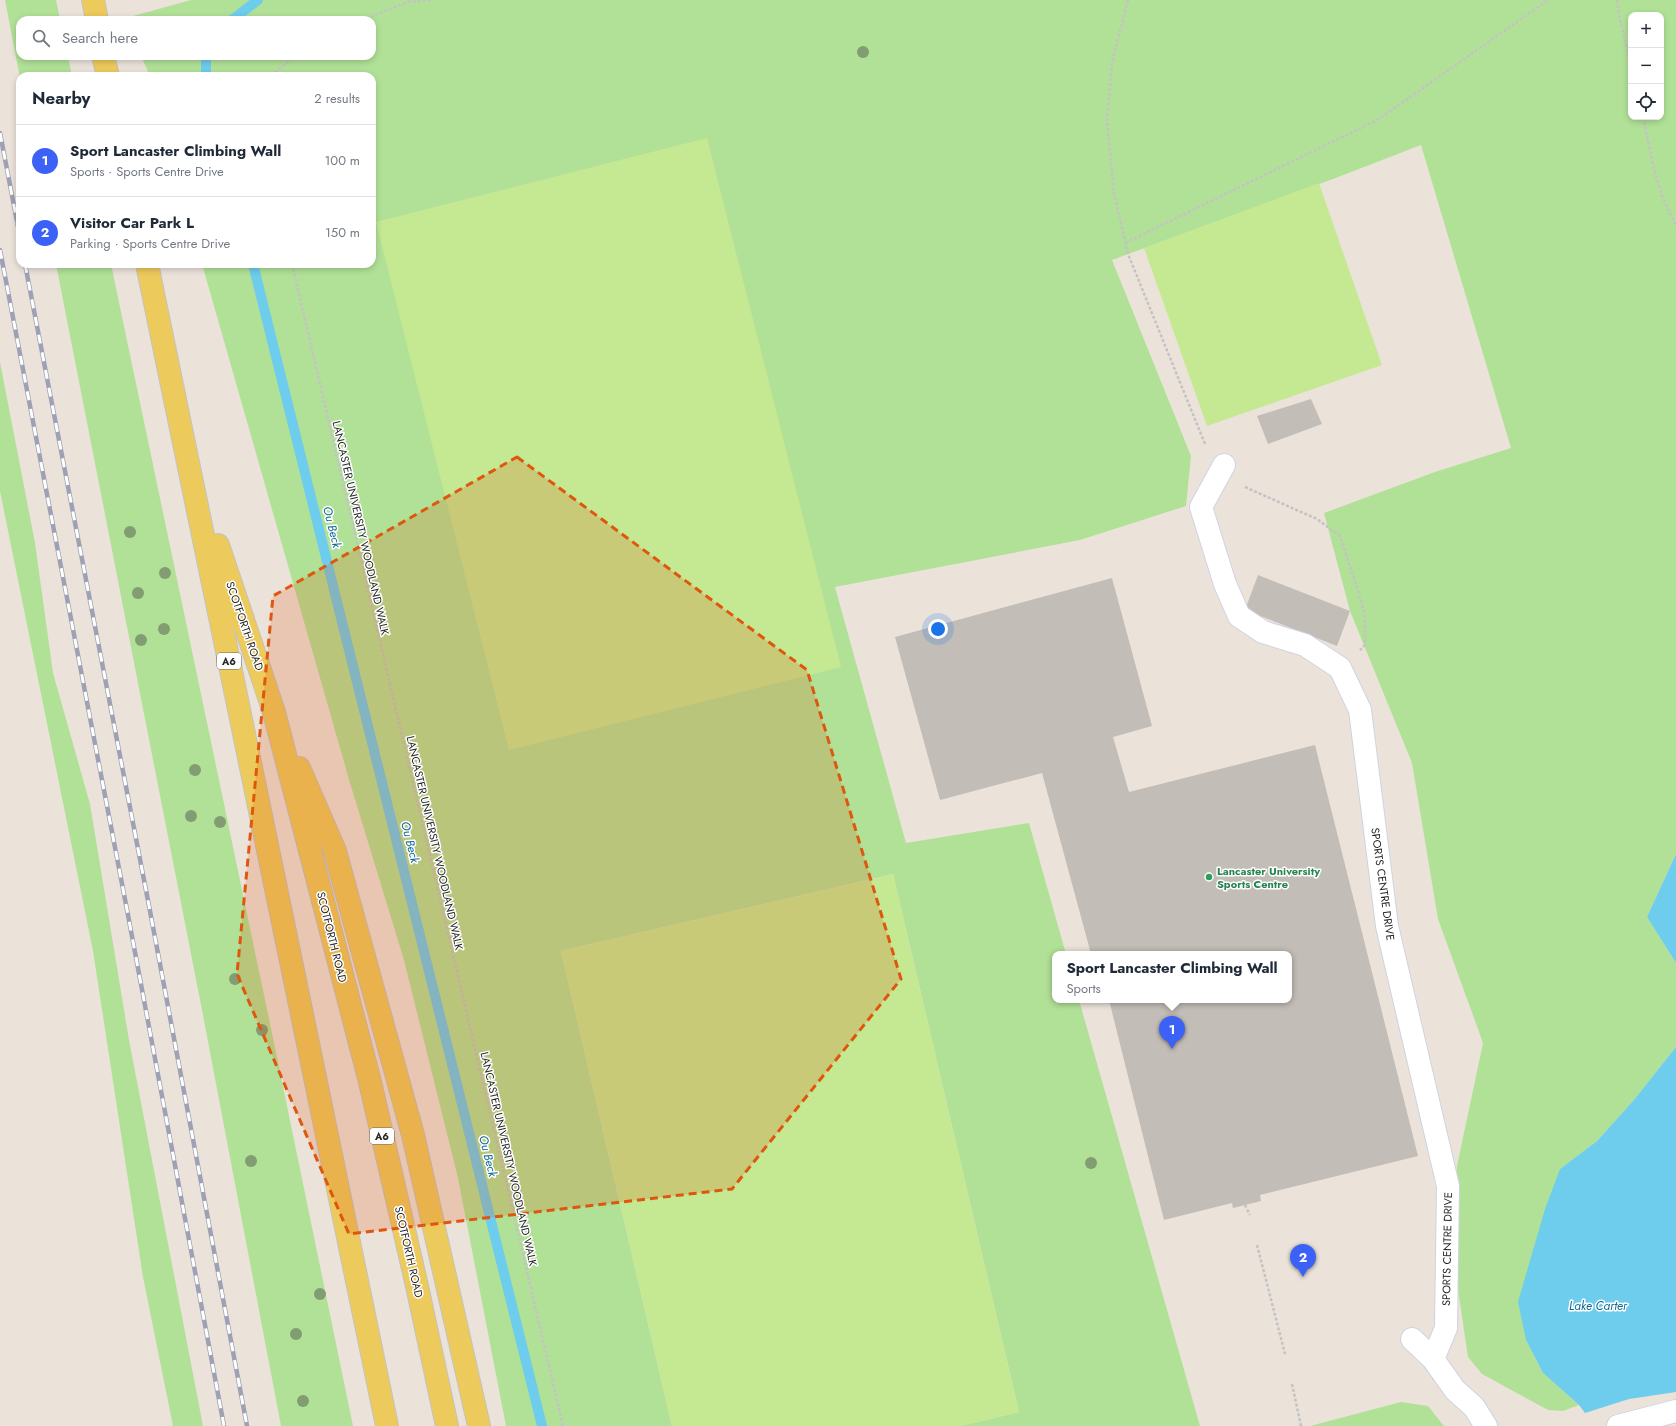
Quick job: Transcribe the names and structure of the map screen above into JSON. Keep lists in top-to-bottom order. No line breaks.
{"streets":{"main road":["SCOTFORTH ROAD","A6"],"street":["SPORTS CENTRE DRIVE"],"path":["LANCASTER UNIVERSITY WOODLAND WALK"]},"water":["Ou Beck","Lake Carter"],"places":["Lancaster University Sports Centre"],"page":{"map_buttons":["+","−"],"search":"Search here","heading":["Nearby","2 results"],"list":[{"mark":"1","name":"Sport Lancaster Climbing Wall","note":"Sports · Sports Centre Drive","value":"100 m"},{"mark":"2","name":"Visitor Car Park L","note":"Parking · Sports Centre Drive","value":"150 m"}],"popup":["Sport Lancaster Climbing Wall","Sports"],"pins":["1","2"]}}
